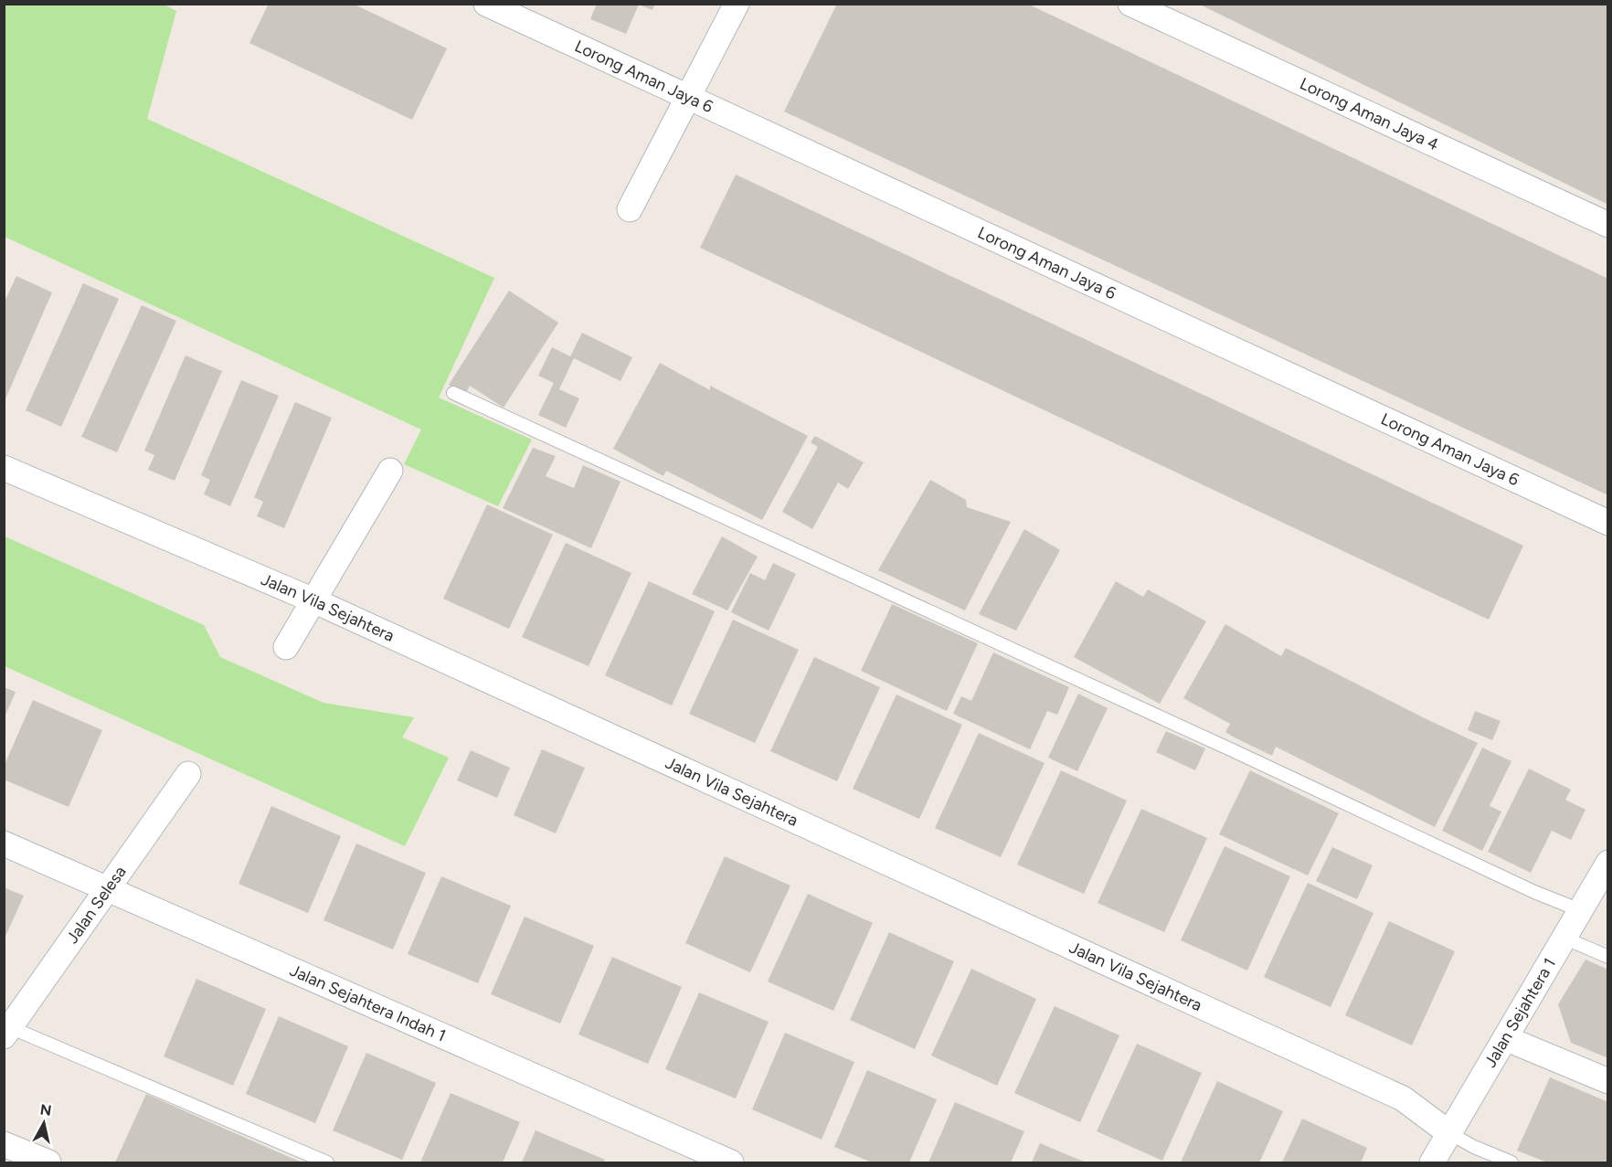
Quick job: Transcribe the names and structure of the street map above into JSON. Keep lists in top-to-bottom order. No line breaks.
{"streets":{"street":["Lorong Aman Jaya 6","Lorong Aman Jaya 4","Jalan Vila Sejahtera","Jalan Selesa","Jalan Sejahtera Indah 1","Jalan Sejahtera 1"]},"crossings":[["Jalan Vila Sejahtera","Jalan Sejahtera 1"],["Jalan Selesa","Jalan Sejahtera Indah 1"]],"north":"top"}
